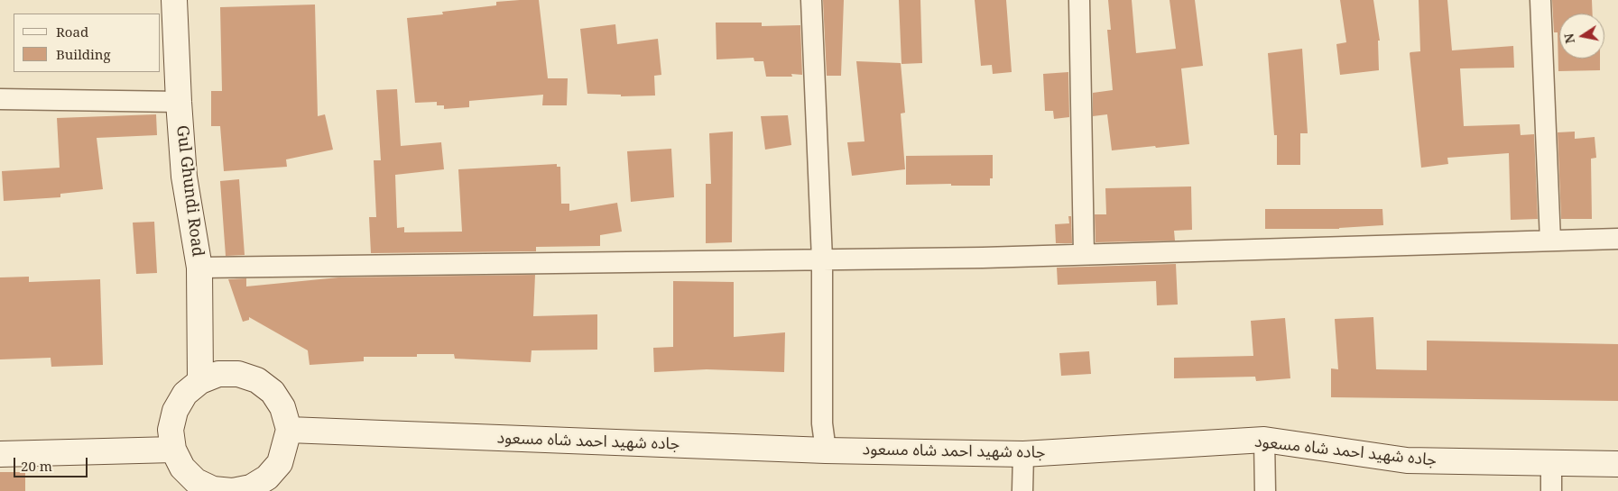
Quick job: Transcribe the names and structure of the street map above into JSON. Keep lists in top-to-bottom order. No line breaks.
{"streets":{"main road":["Gul Ghundi Road","جاده شهيد احمد شاه مسعود"]},"crossings":[["Gul Ghundi Road","جاده شهيد احمد شاه مسعود"]],"legend":["Road","Building"],"scale_bar":"20 m","north":"left"}
